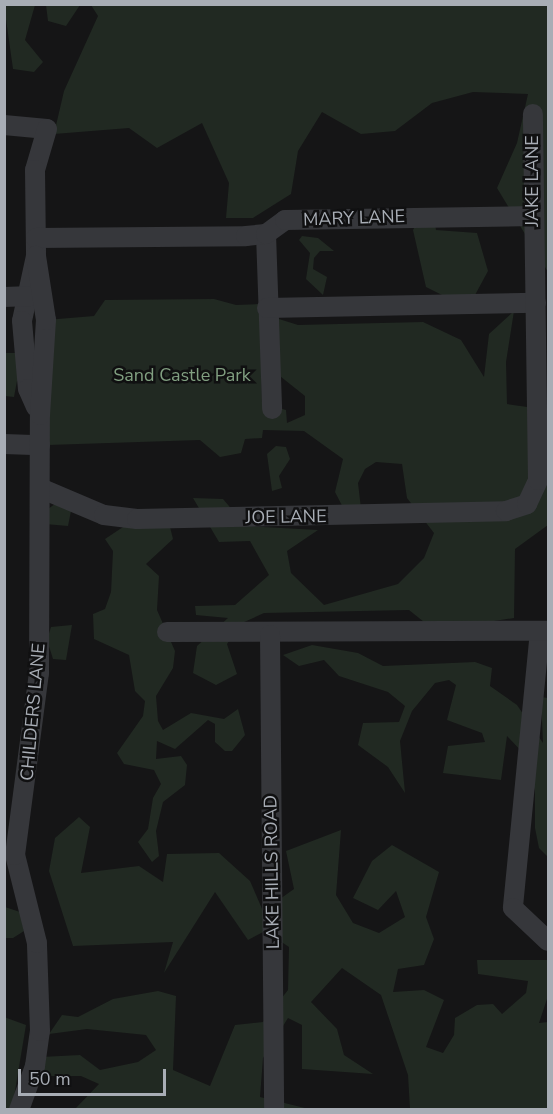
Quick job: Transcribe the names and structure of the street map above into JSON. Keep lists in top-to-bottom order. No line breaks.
{"streets":{"street":["JAKE LANE","MARY LANE","JOE LANE","CHILDERS LANE","LAKE HILLS ROAD"]},"crossings":[["JAKE LANE","MARY LANE"],["JAKE LANE","JOE LANE"],["MARY LANE","CHILDERS LANE"],["JOE LANE","CHILDERS LANE"]],"parks":["Sand Castle Park"],"scale_bar":"50 m"}
